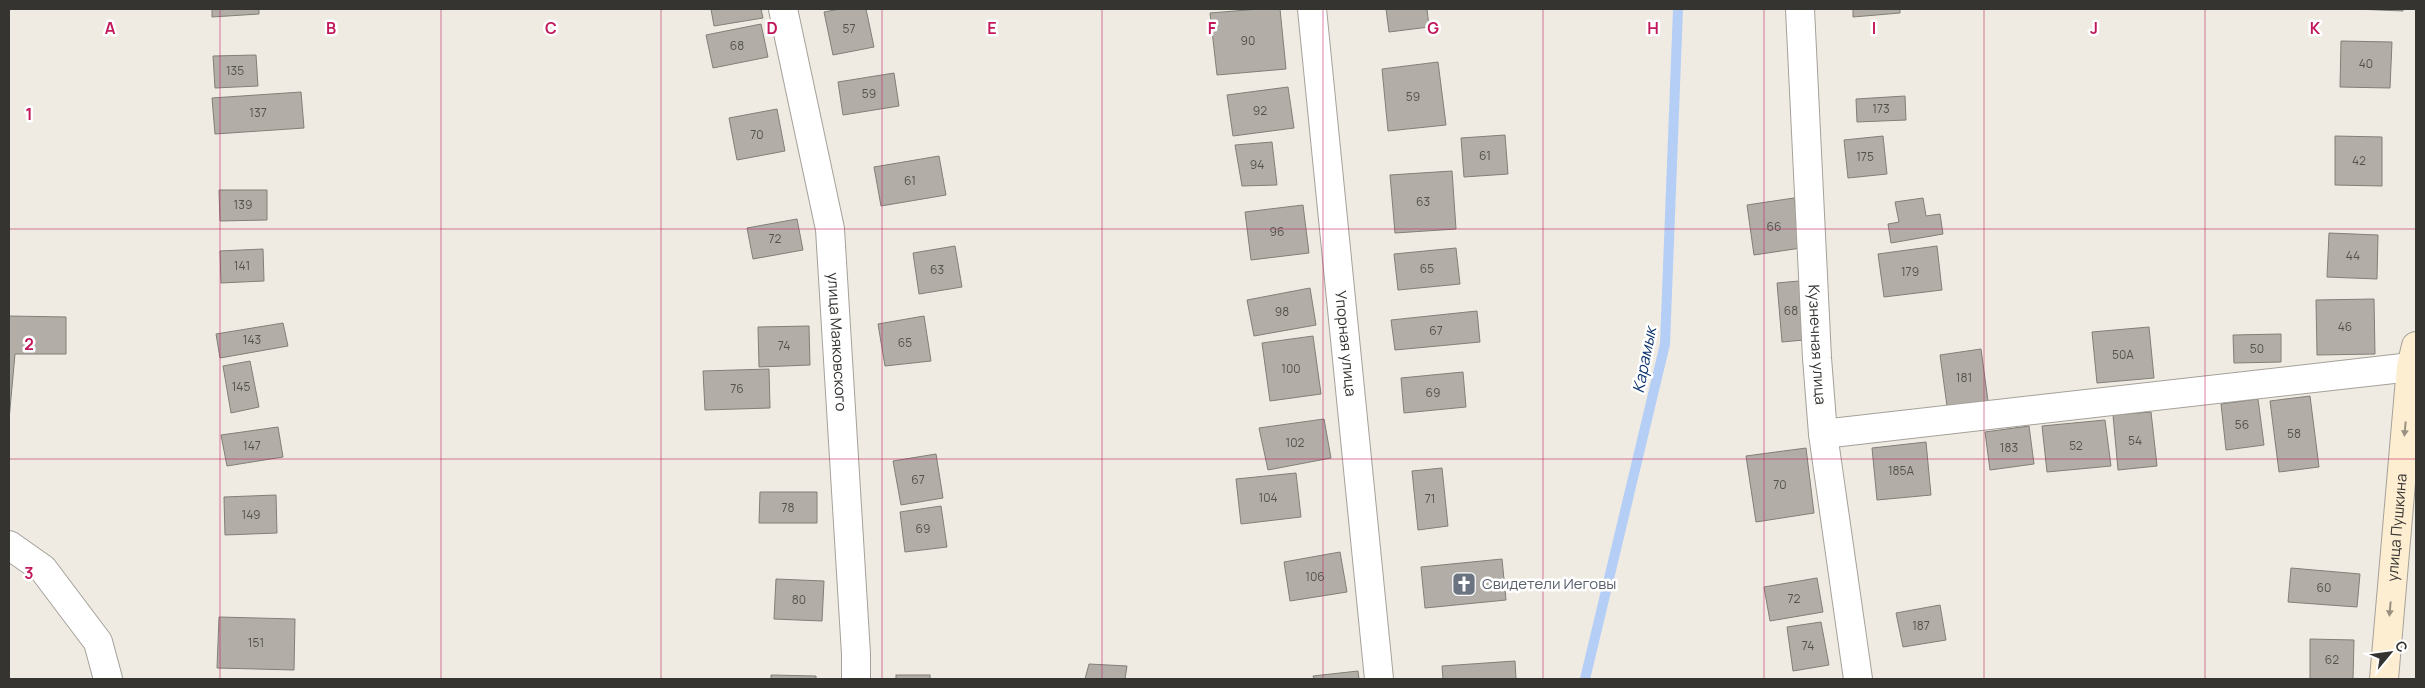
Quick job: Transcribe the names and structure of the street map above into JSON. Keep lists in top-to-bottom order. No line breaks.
{"streets":{"street":["улица Маяковского","Упорная улица","Кузнечная улица","улица Пушкина"]},"one_way":["улица Пушкина"],"water":["Карамык"],"places":{"church":["Свидетели Иеговы"]},"house_numbers":["57","90","68","40","135","59","59","173","92","137","70","61","175","42","94","61","63","139","66","96","72","44","141","65","63","179","68","98","46","67","143","65","74","50","50А","100","181","145","76","69","56","58","54","102","147","52","183","185А","67","70","104","71","78","149","69","106","60","72","80","187","151","74","62"],"north":"top right","grid":{"columns":["A","B","C","D","E","F","G","H","I","J","K"],"rows":["1","2","3"]}}
